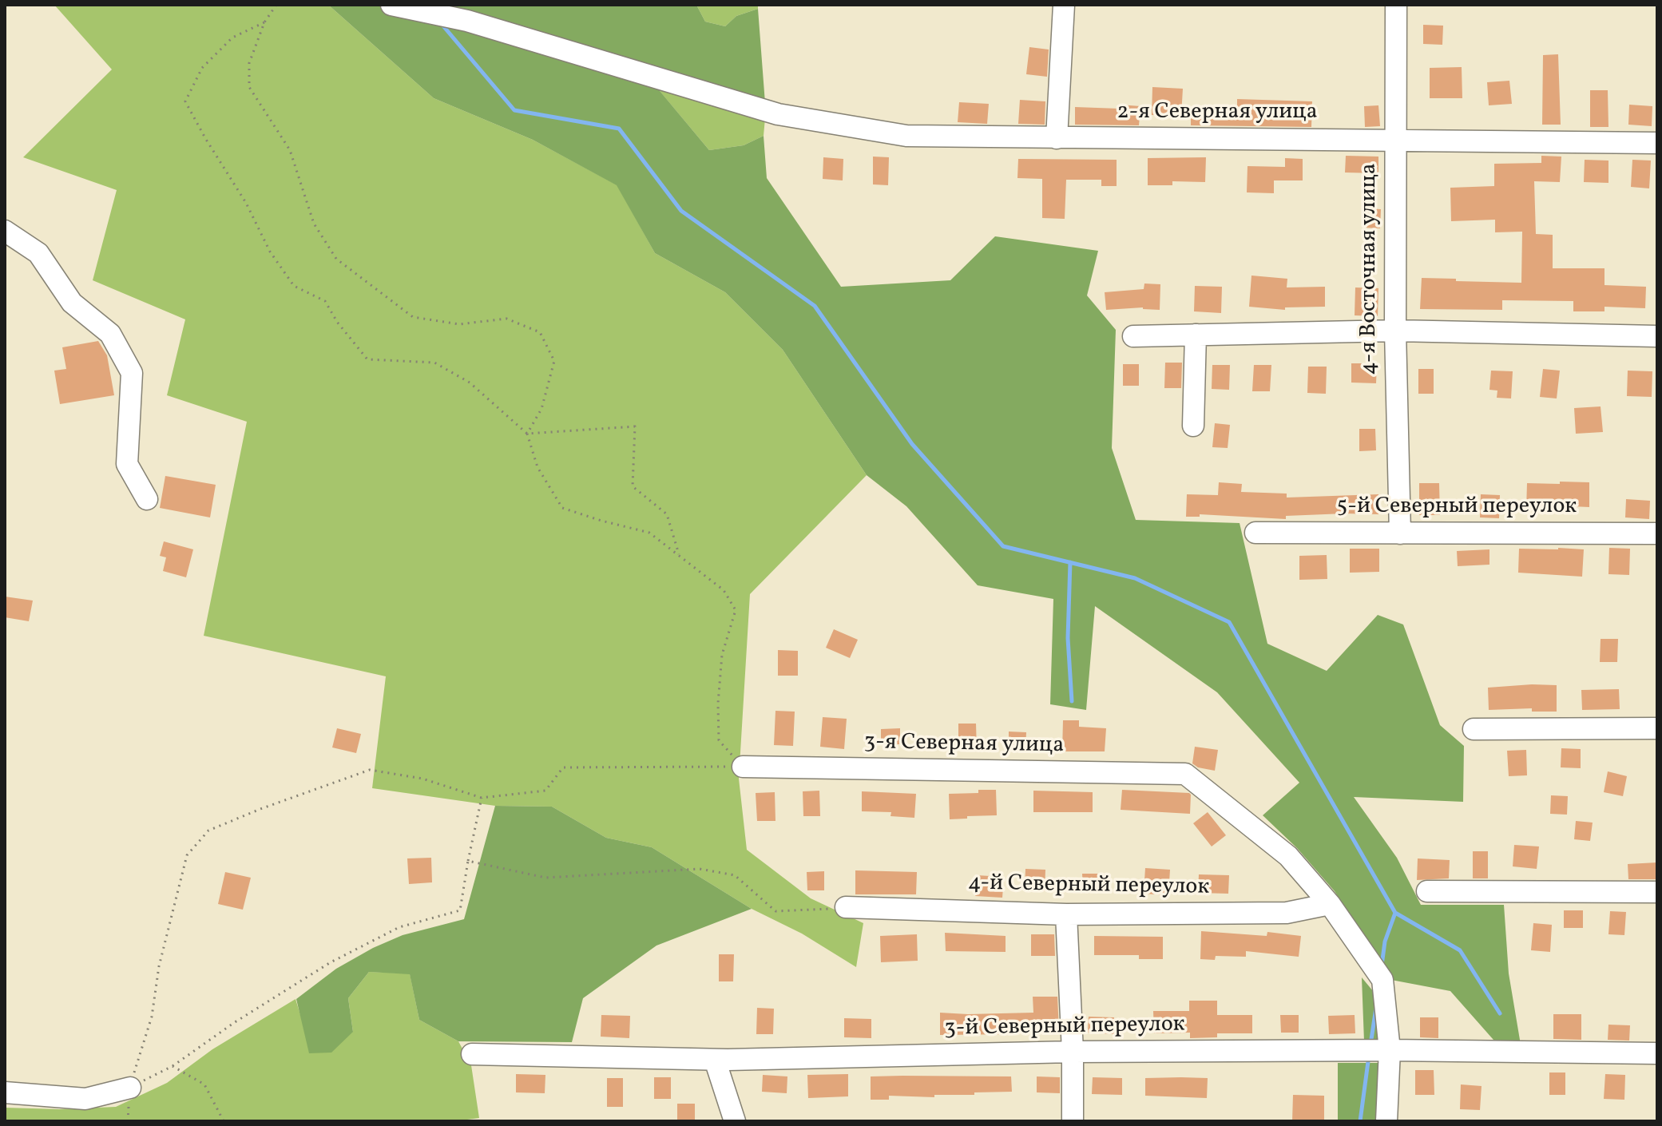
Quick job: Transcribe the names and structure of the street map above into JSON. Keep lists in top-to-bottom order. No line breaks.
{"streets":{"street":["2-я Северная улица","4-я Восточная улица","5-й Северный переулок","3-я Северная улица","4-й Северный переулок","3-й Северный переулок"]},"crossings":[["2-я Северная улица","4-я Восточная улица"],["4-я Восточная улица","5-й Северный переулок"],["3-я Северная улица","4-й Северный переулок"]]}
